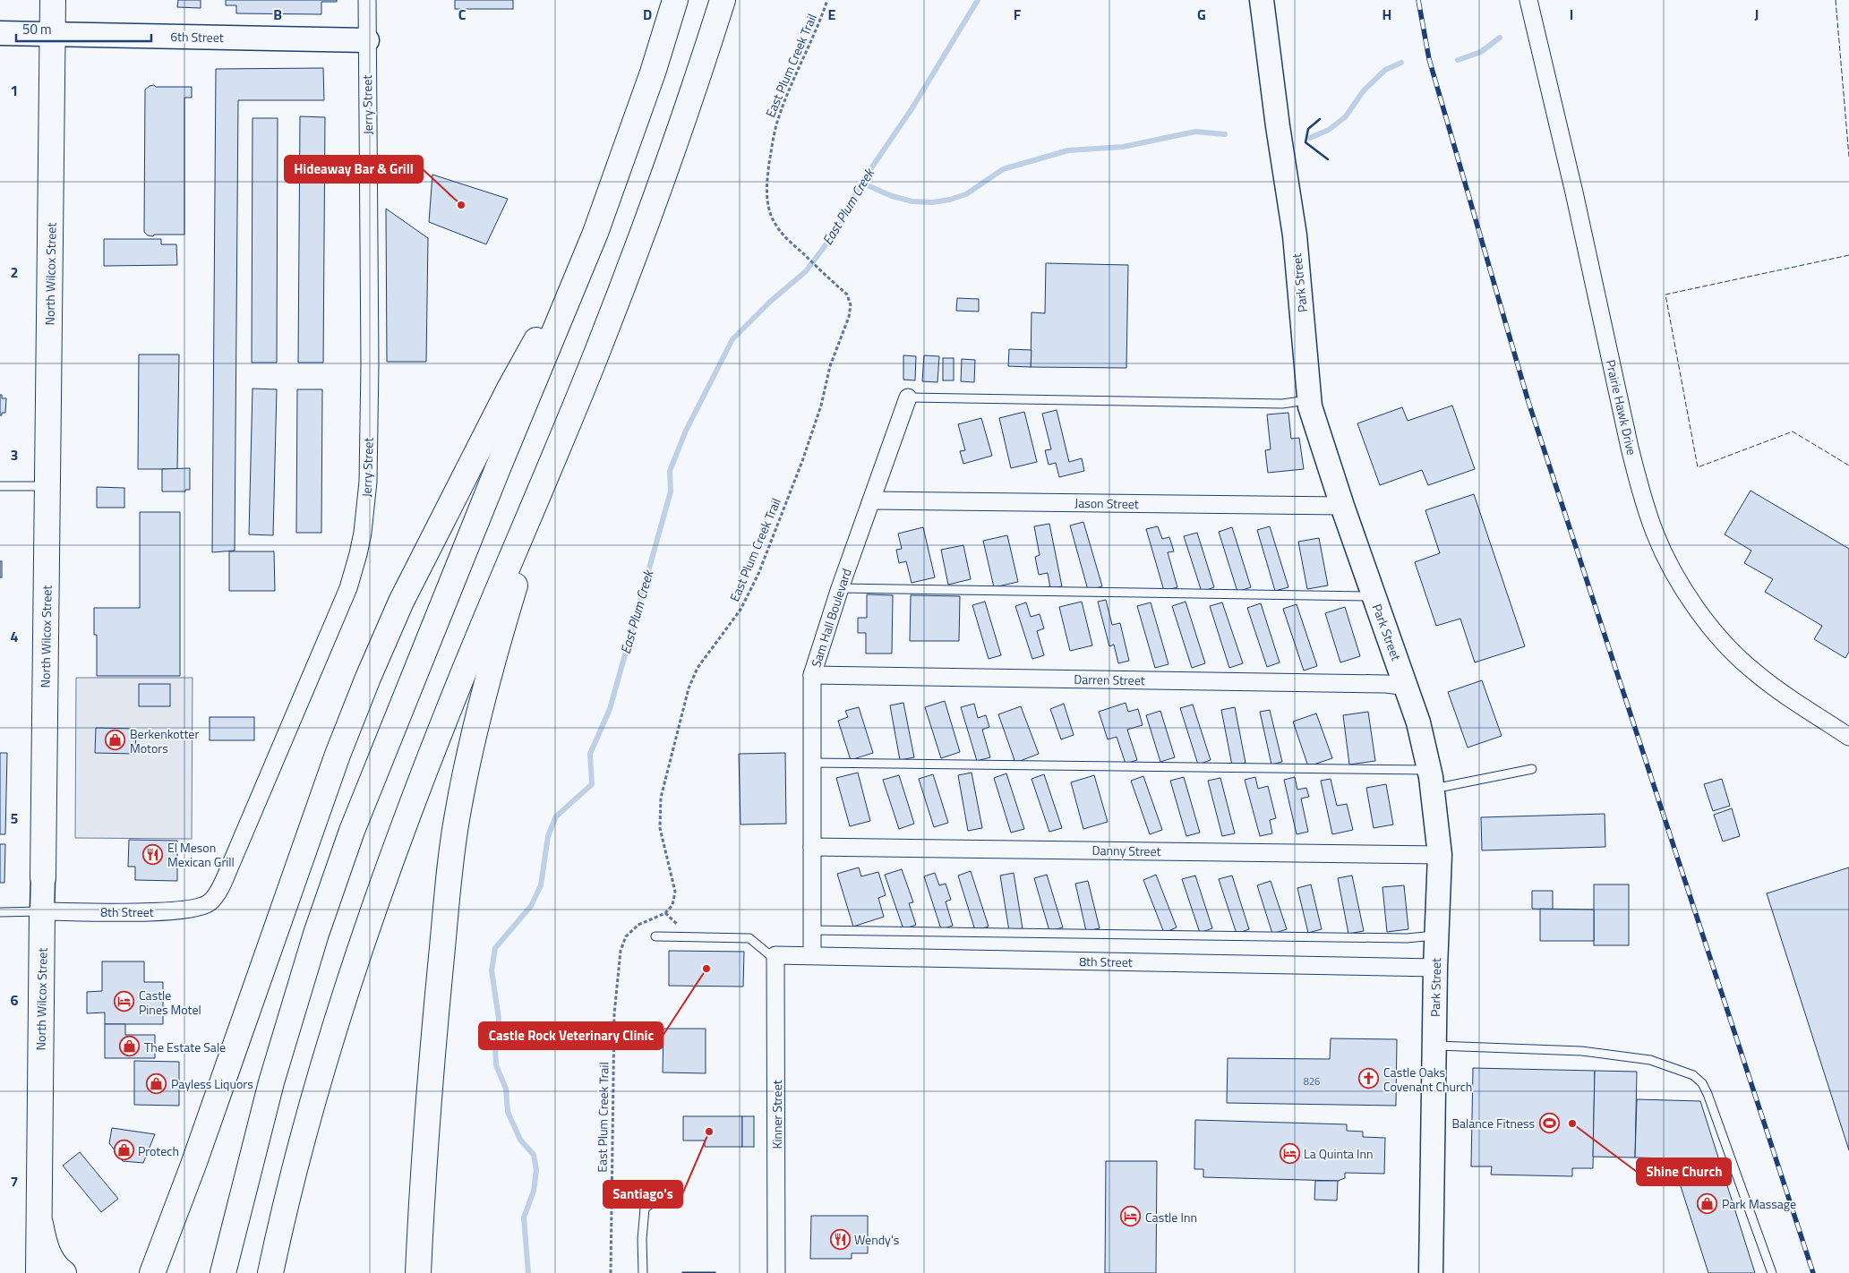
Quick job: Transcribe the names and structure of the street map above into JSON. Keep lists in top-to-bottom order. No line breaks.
{"streets":{"main road":["North Wilcox Street"],"street":["6th Street","Jerry Street","Park Street","Prairie Hawk Drive","Jason Street","Sam Hall Boulevard","Darren Street","Danny Street","8th Street","Kinner Street"],"path":["East Plum Creek Trail"]},"crossings":[["6th Street","Jerry Street"],["6th Street","North Wilcox Street"],["Jerry Street","8th Street"],["North Wilcox Street","8th Street"],["Park Street","Jason Street"],["Park Street","Darren Street"],["Park Street","Danny Street"],["Park Street","8th Street"],["Jason Street","Sam Hall Boulevard"],["Sam Hall Boulevard","Darren Street"],["Sam Hall Boulevard","Danny Street"],["Sam Hall Boulevard","8th Street"],["8th Street","Kinner Street"]],"water":["East Plum Creek"],"places":{"other":["Hideaway Bar & Grill","Castle Rock Veterinary Clinic","Shine Church","Santiago's"],"shop":["Berkenkotter Motors","The Estate Sale","Payless Liquors","Protech","Park Massage"],"restaurant":["El Meson Mexican Grill","Wendy's"],"hotel":["Castle Pines Motel","La Quinta Inn","Castle Inn"],"church":["Castle Oaks Covenant Church"],"sports":["Balance Fitness"]},"house_numbers":["826"],"scale_bar":"50 m","grid":{"columns":["B","C","D","E","F","G","H","I","J"],"rows":["1","2","3","4","5","6","7"]}}
